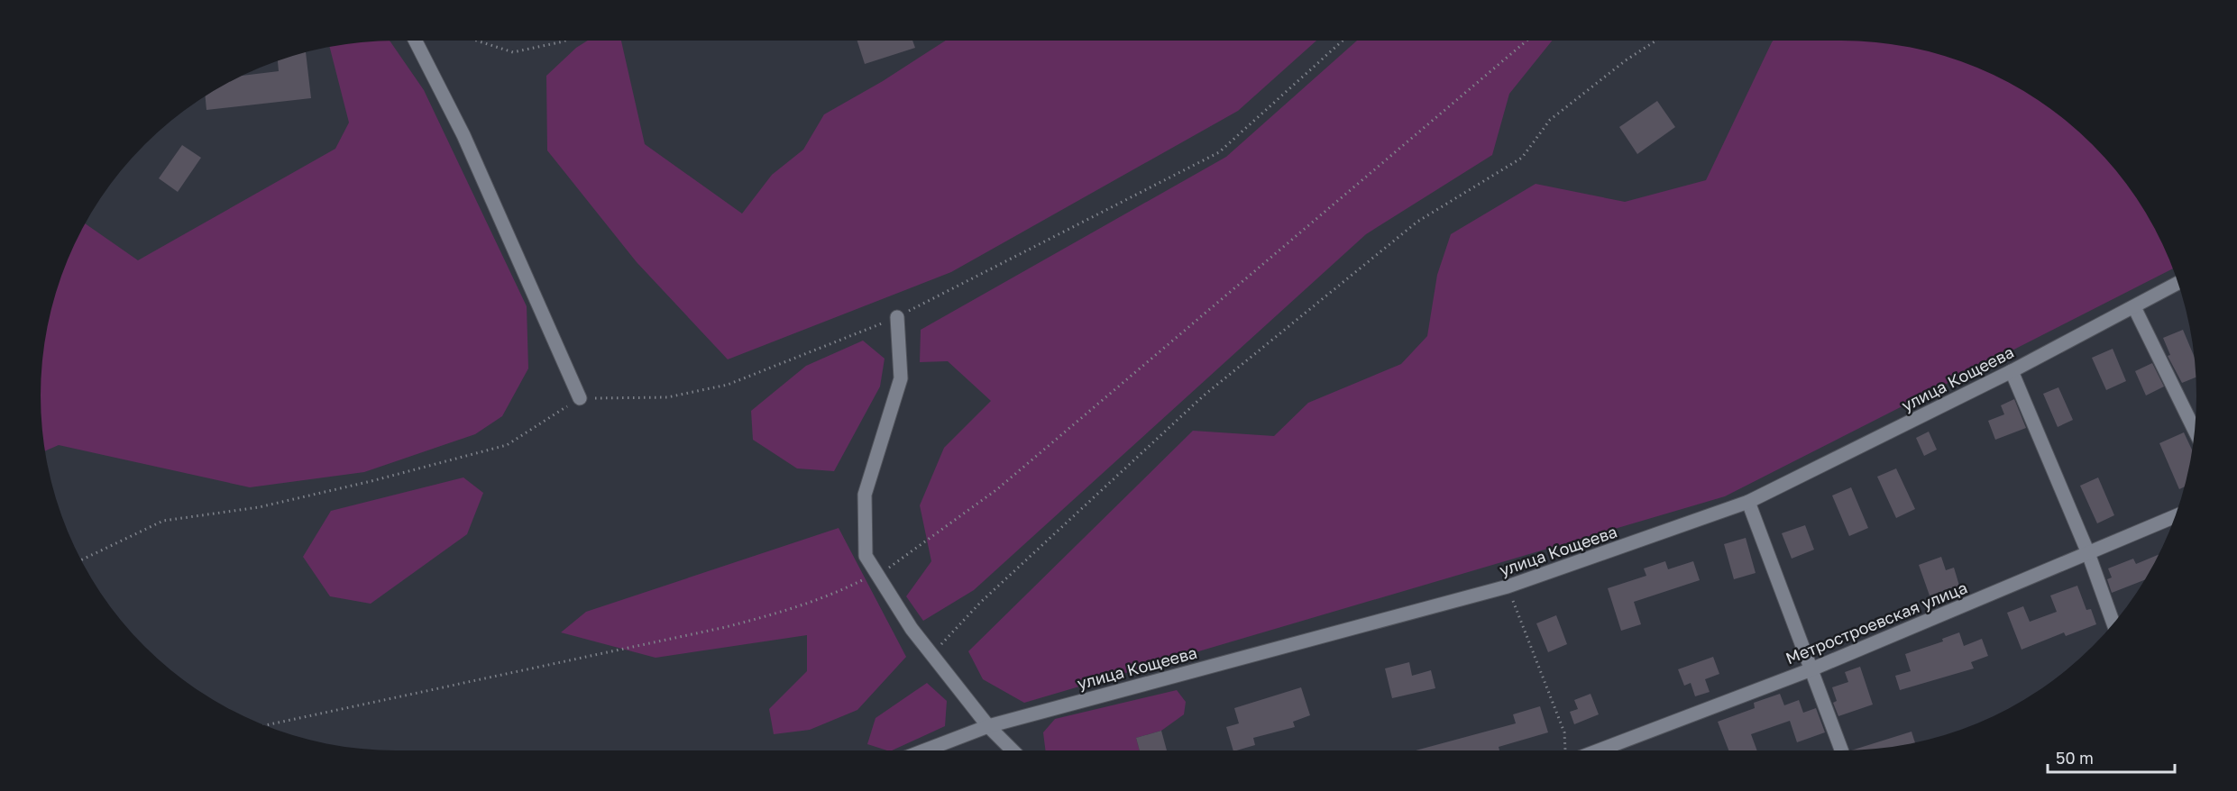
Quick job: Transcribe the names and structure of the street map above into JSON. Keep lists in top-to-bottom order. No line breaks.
{"streets":{"street":["улица Кощеева","Метростроевская улица"]},"scale_bar":"50 m"}
